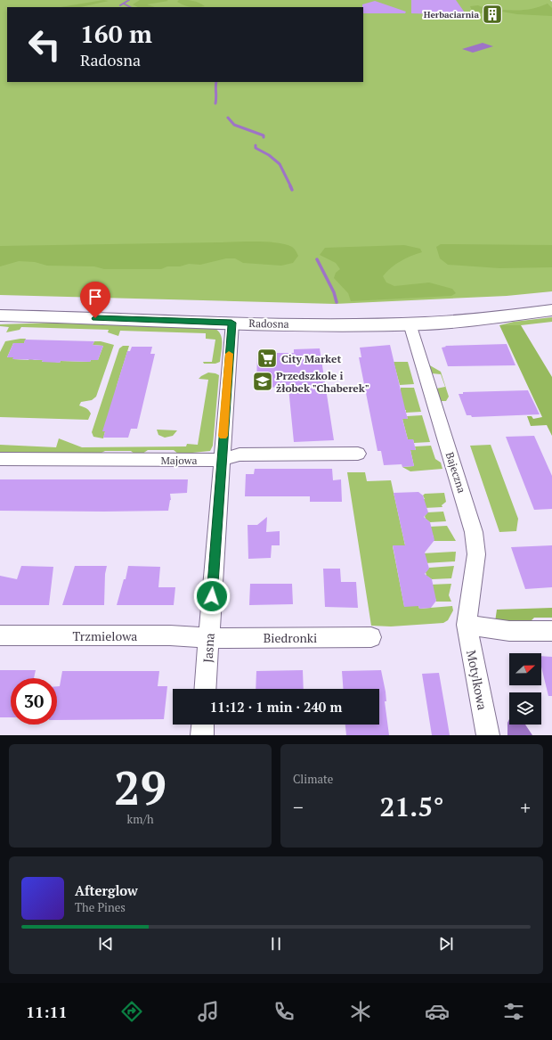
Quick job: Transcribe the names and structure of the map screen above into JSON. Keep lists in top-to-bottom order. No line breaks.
{"streets":{"street":["Radosna","Majowa","Bajeczna","Trzmielowa","Biedronki","Jasna","Motylkowa"]},"crossings":[["Radosna","Bajeczna"],["Radosna","Jasna"],["Majowa","Jasna"],["Bajeczna","Motylkowa"],["Trzmielowa","Biedronki"],["Trzmielowa","Jasna"],["Biedronki","Jasna"]],"places":{"building":["Herbaciarnia"],"supermarket":["City Market"],"school or university":["Przedszkole i żłobek \"Chaberek\""]},"north":"right","page":{"turn":["160 m","Radosna"],"limit":"30","trip":"11:12 · 1 min · 240 m","tile":[["29","km/h"],"Climate"],"heat":["−","21.5°","+"],"song":["Afterglow","The Pines"],"tabs":"11:11"}}
